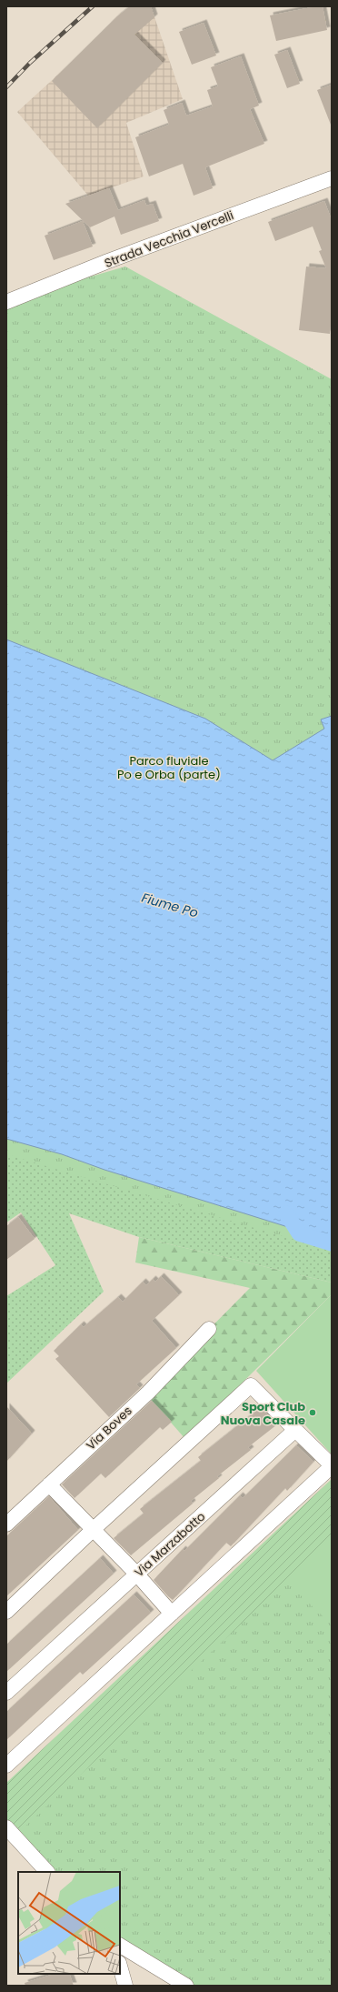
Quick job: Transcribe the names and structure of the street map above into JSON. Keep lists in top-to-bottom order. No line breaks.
{"streets":{"street":["Strada Vecchia Vercelli","Via Boves","Via Marzabotto"]},"water":["Fiume Po"],"parks":["Parco fluviale Po e Orba (parte)"],"places":["Sport Club Nuova Casale"]}
